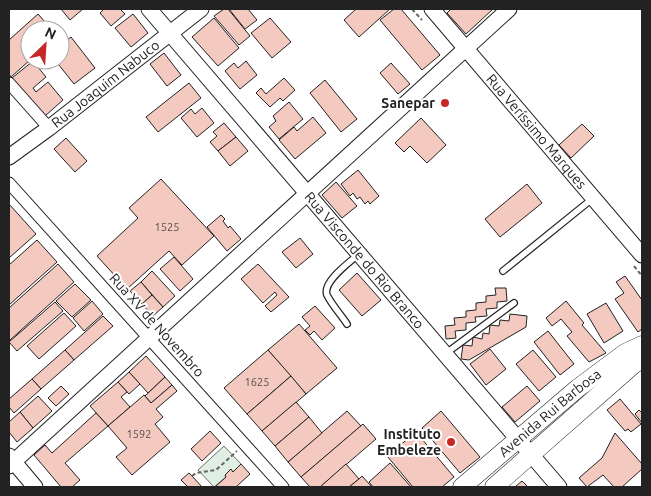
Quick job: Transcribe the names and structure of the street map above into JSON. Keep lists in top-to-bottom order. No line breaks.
{"streets":{"main road":["Rua Joaquim Nabuco","Rua Veríssimo Marques","Rua Visconde do Rio Branco","Avenida Rui Barbosa"],"street":["Rua XV de Novembro"]},"crossings":[["Rua Joaquim Nabuco","Rua Visconde do Rio Branco"],["Rua Visconde do Rio Branco","Avenida Rui Barbosa"]],"places":["Sanepar","Instituto Embeleze"],"house_numbers":["1525","1625","1592"],"north":"top right"}
